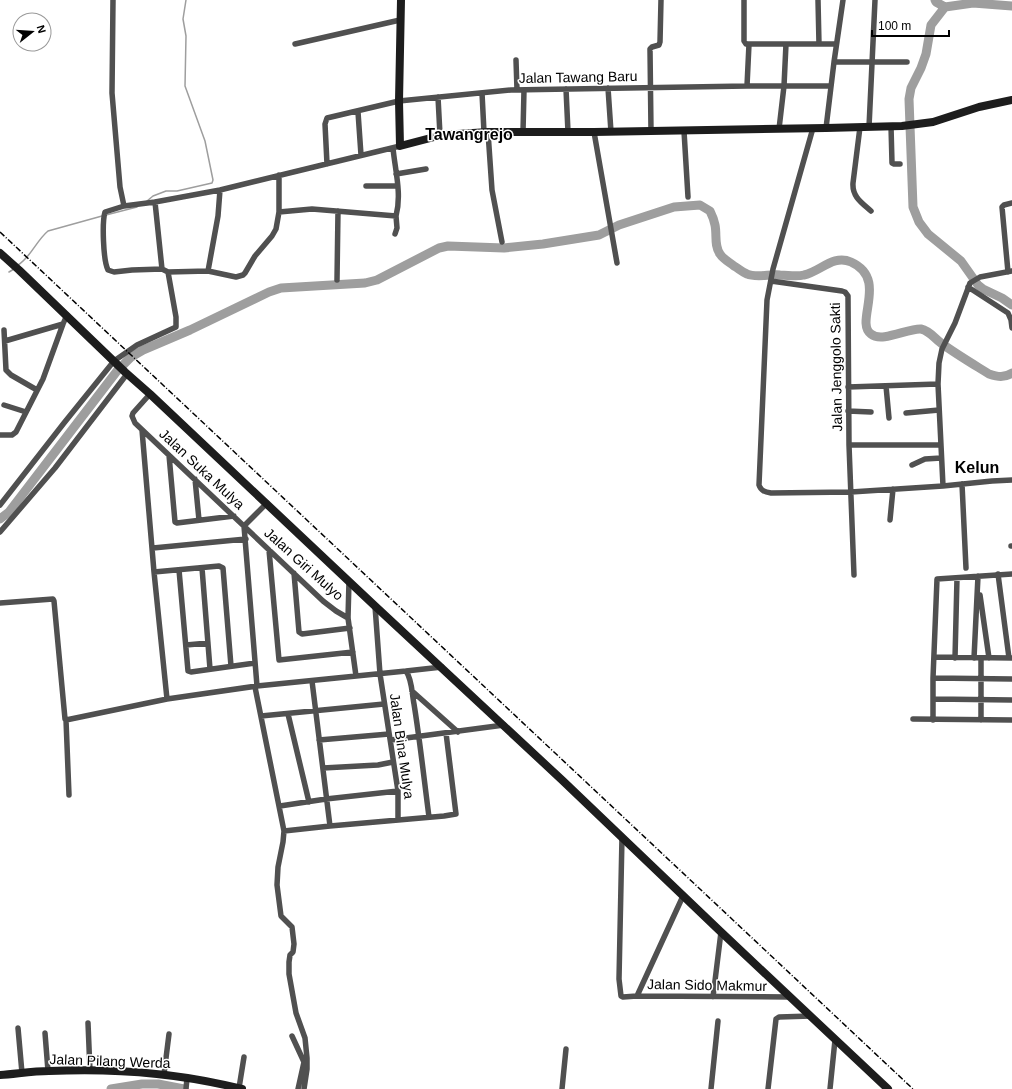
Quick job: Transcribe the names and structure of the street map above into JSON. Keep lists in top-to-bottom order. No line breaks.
{"streets":{"main road":["Jalan Pilang Werda"],"street":["Jalan Tawang Baru","Jalan Jenggolo Sakti","Jalan Suka Mulya","Jalan Giri Mulyo","Jalan Bina Mulya","Jalan Sido Makmur"]},"crossings":[["Jalan Suka Mulya","Jalan Giri Mulyo"]],"districts":["Tawangrejo","Kelun"],"scale_bar":"100 m","north":"right"}
